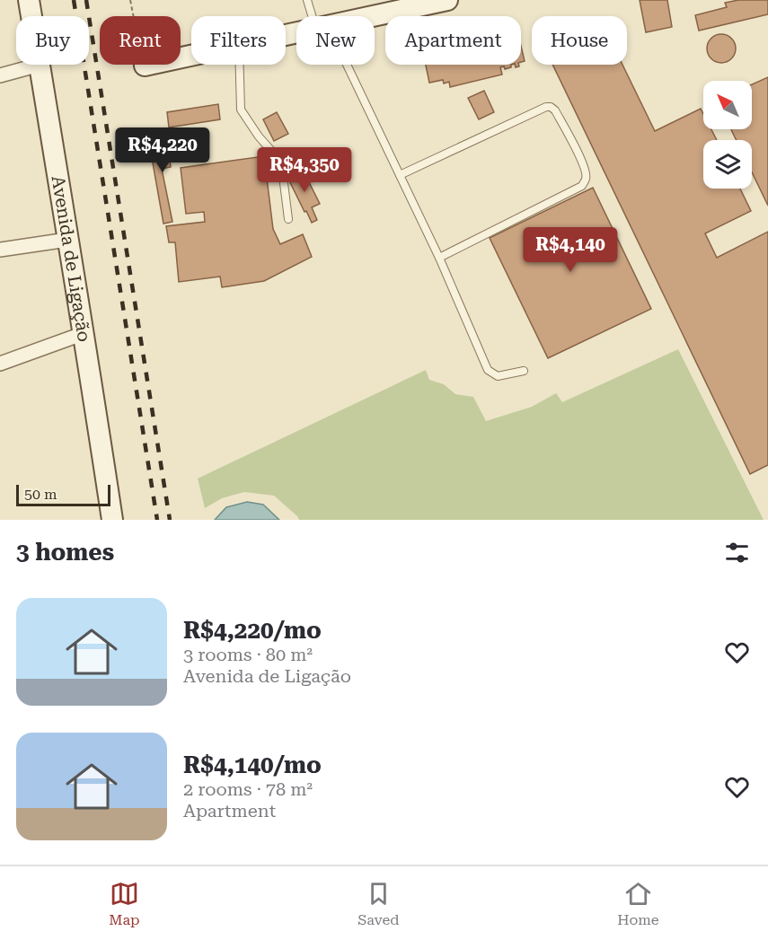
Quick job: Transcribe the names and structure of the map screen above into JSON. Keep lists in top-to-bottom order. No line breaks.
{"streets":{"street":["Avenida de Ligação"]},"scale_bar":"50 m","north":"top left","page":{"chip":["Buy","Rent","Filters","New","Apartment","House"],"price":["R$4,220","R$4,350","R$4,140"],"scale":"50 m","heading":"3 homes","list":[{"name":"R$4,220/mo","note":"3 rooms · 80 m² · Avenida de Ligação"},{"name":"R$4,140/mo","note":"2 rooms · 78 m² · Apartment"}],"tabs":["Map","Saved","Home"]}}
